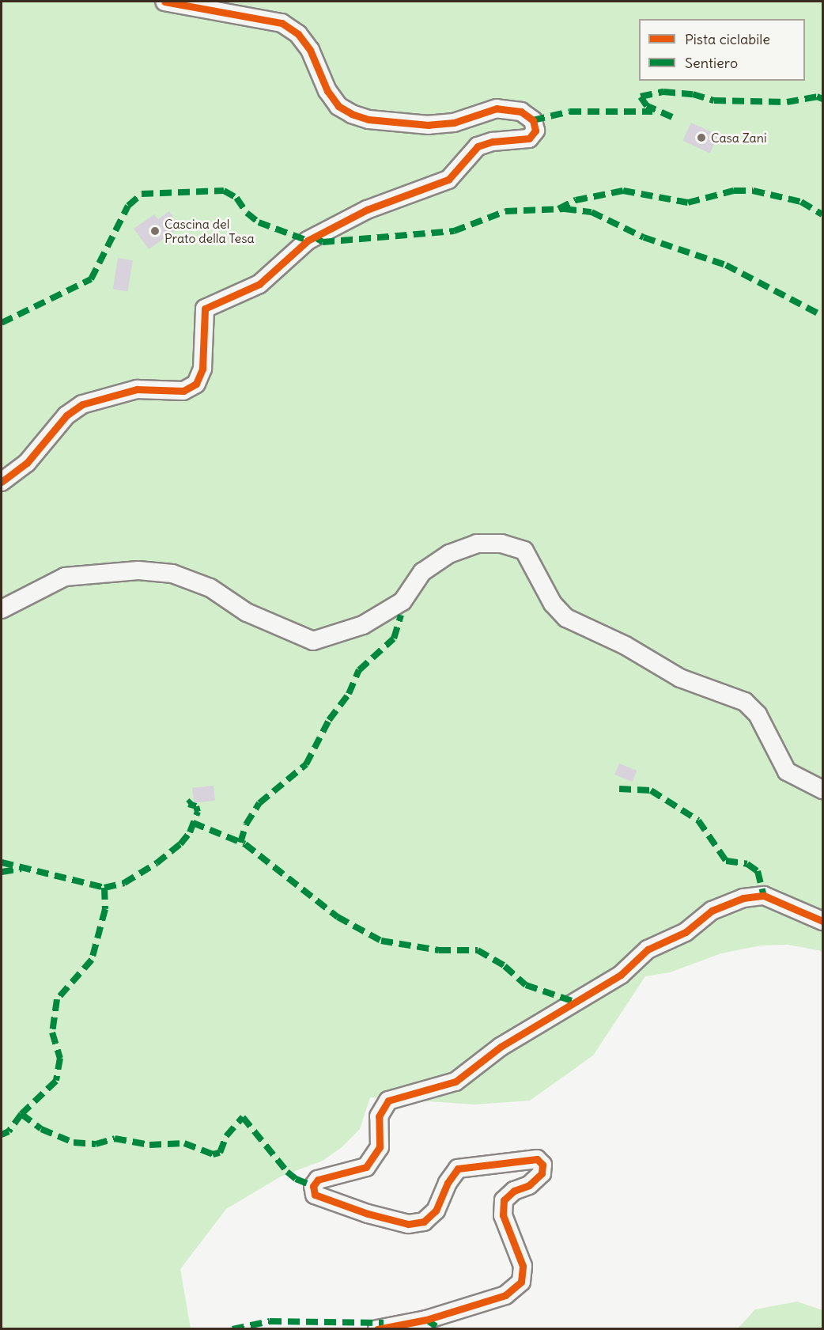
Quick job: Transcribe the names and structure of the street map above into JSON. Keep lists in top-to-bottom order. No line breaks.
{"places":["Casa Zani","Cascina del Prato della Tesa"],"legend":["Pista ciclabile","Sentiero"]}
